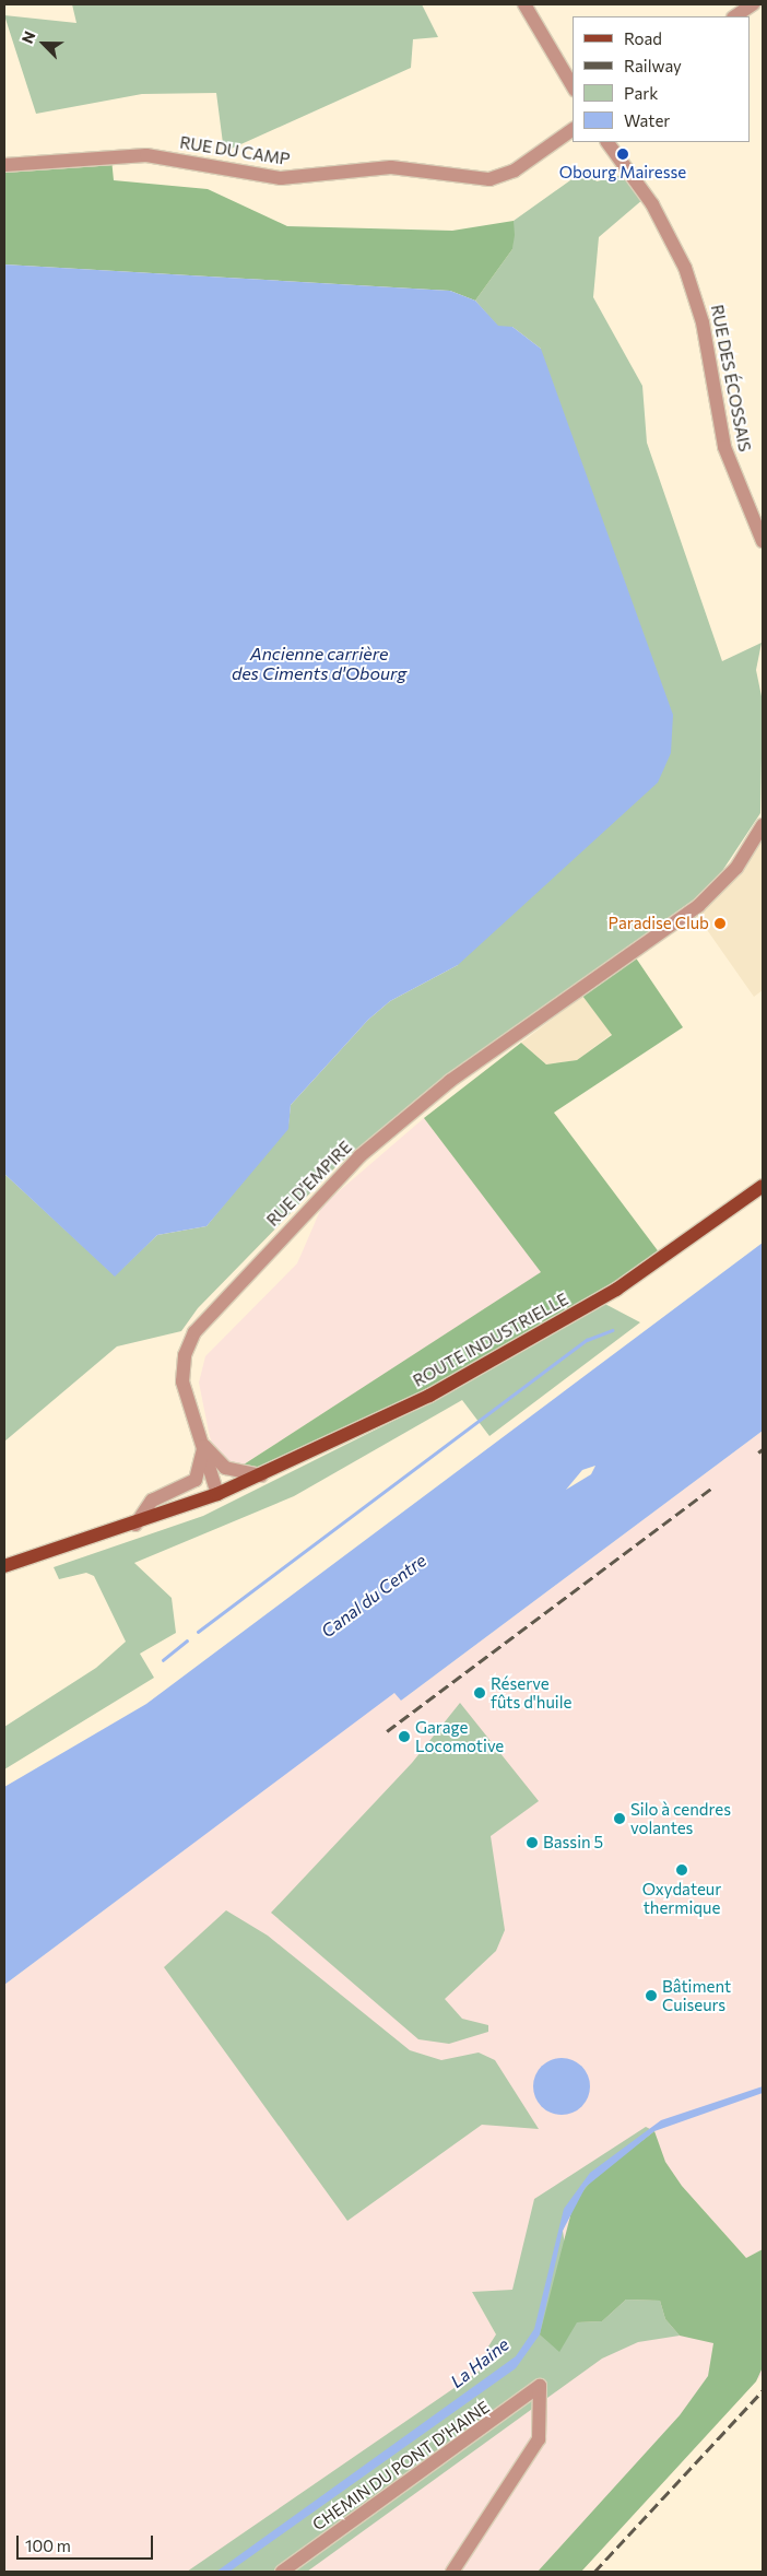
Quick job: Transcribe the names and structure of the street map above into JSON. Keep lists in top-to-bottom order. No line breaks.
{"streets":{"main road":["ROUTE INDUSTRIELLE"],"street":["RUE DU CAMP","RUE DES ÉCOSSAIS","RUE D'EMPIRE","CHEMIN DU PONT D'HAINE"]},"crossings":[["RUE D'EMPIRE","ROUTE INDUSTRIELLE"]],"water":["Ancienne carrière des Ciments d'Obourg","Canal du Centre","La Haine"],"places":["Obourg Mairesse","Paradise Club","Réserve fûts d'huile","Garage Locomotive","Silo à cendres volantes","Bassin 5","Oxydateur thermique","Bâtiment Cuiseurs"],"legend":["Road","Railway","Park","Water"],"scale_bar":"100 m","north":"top left"}
